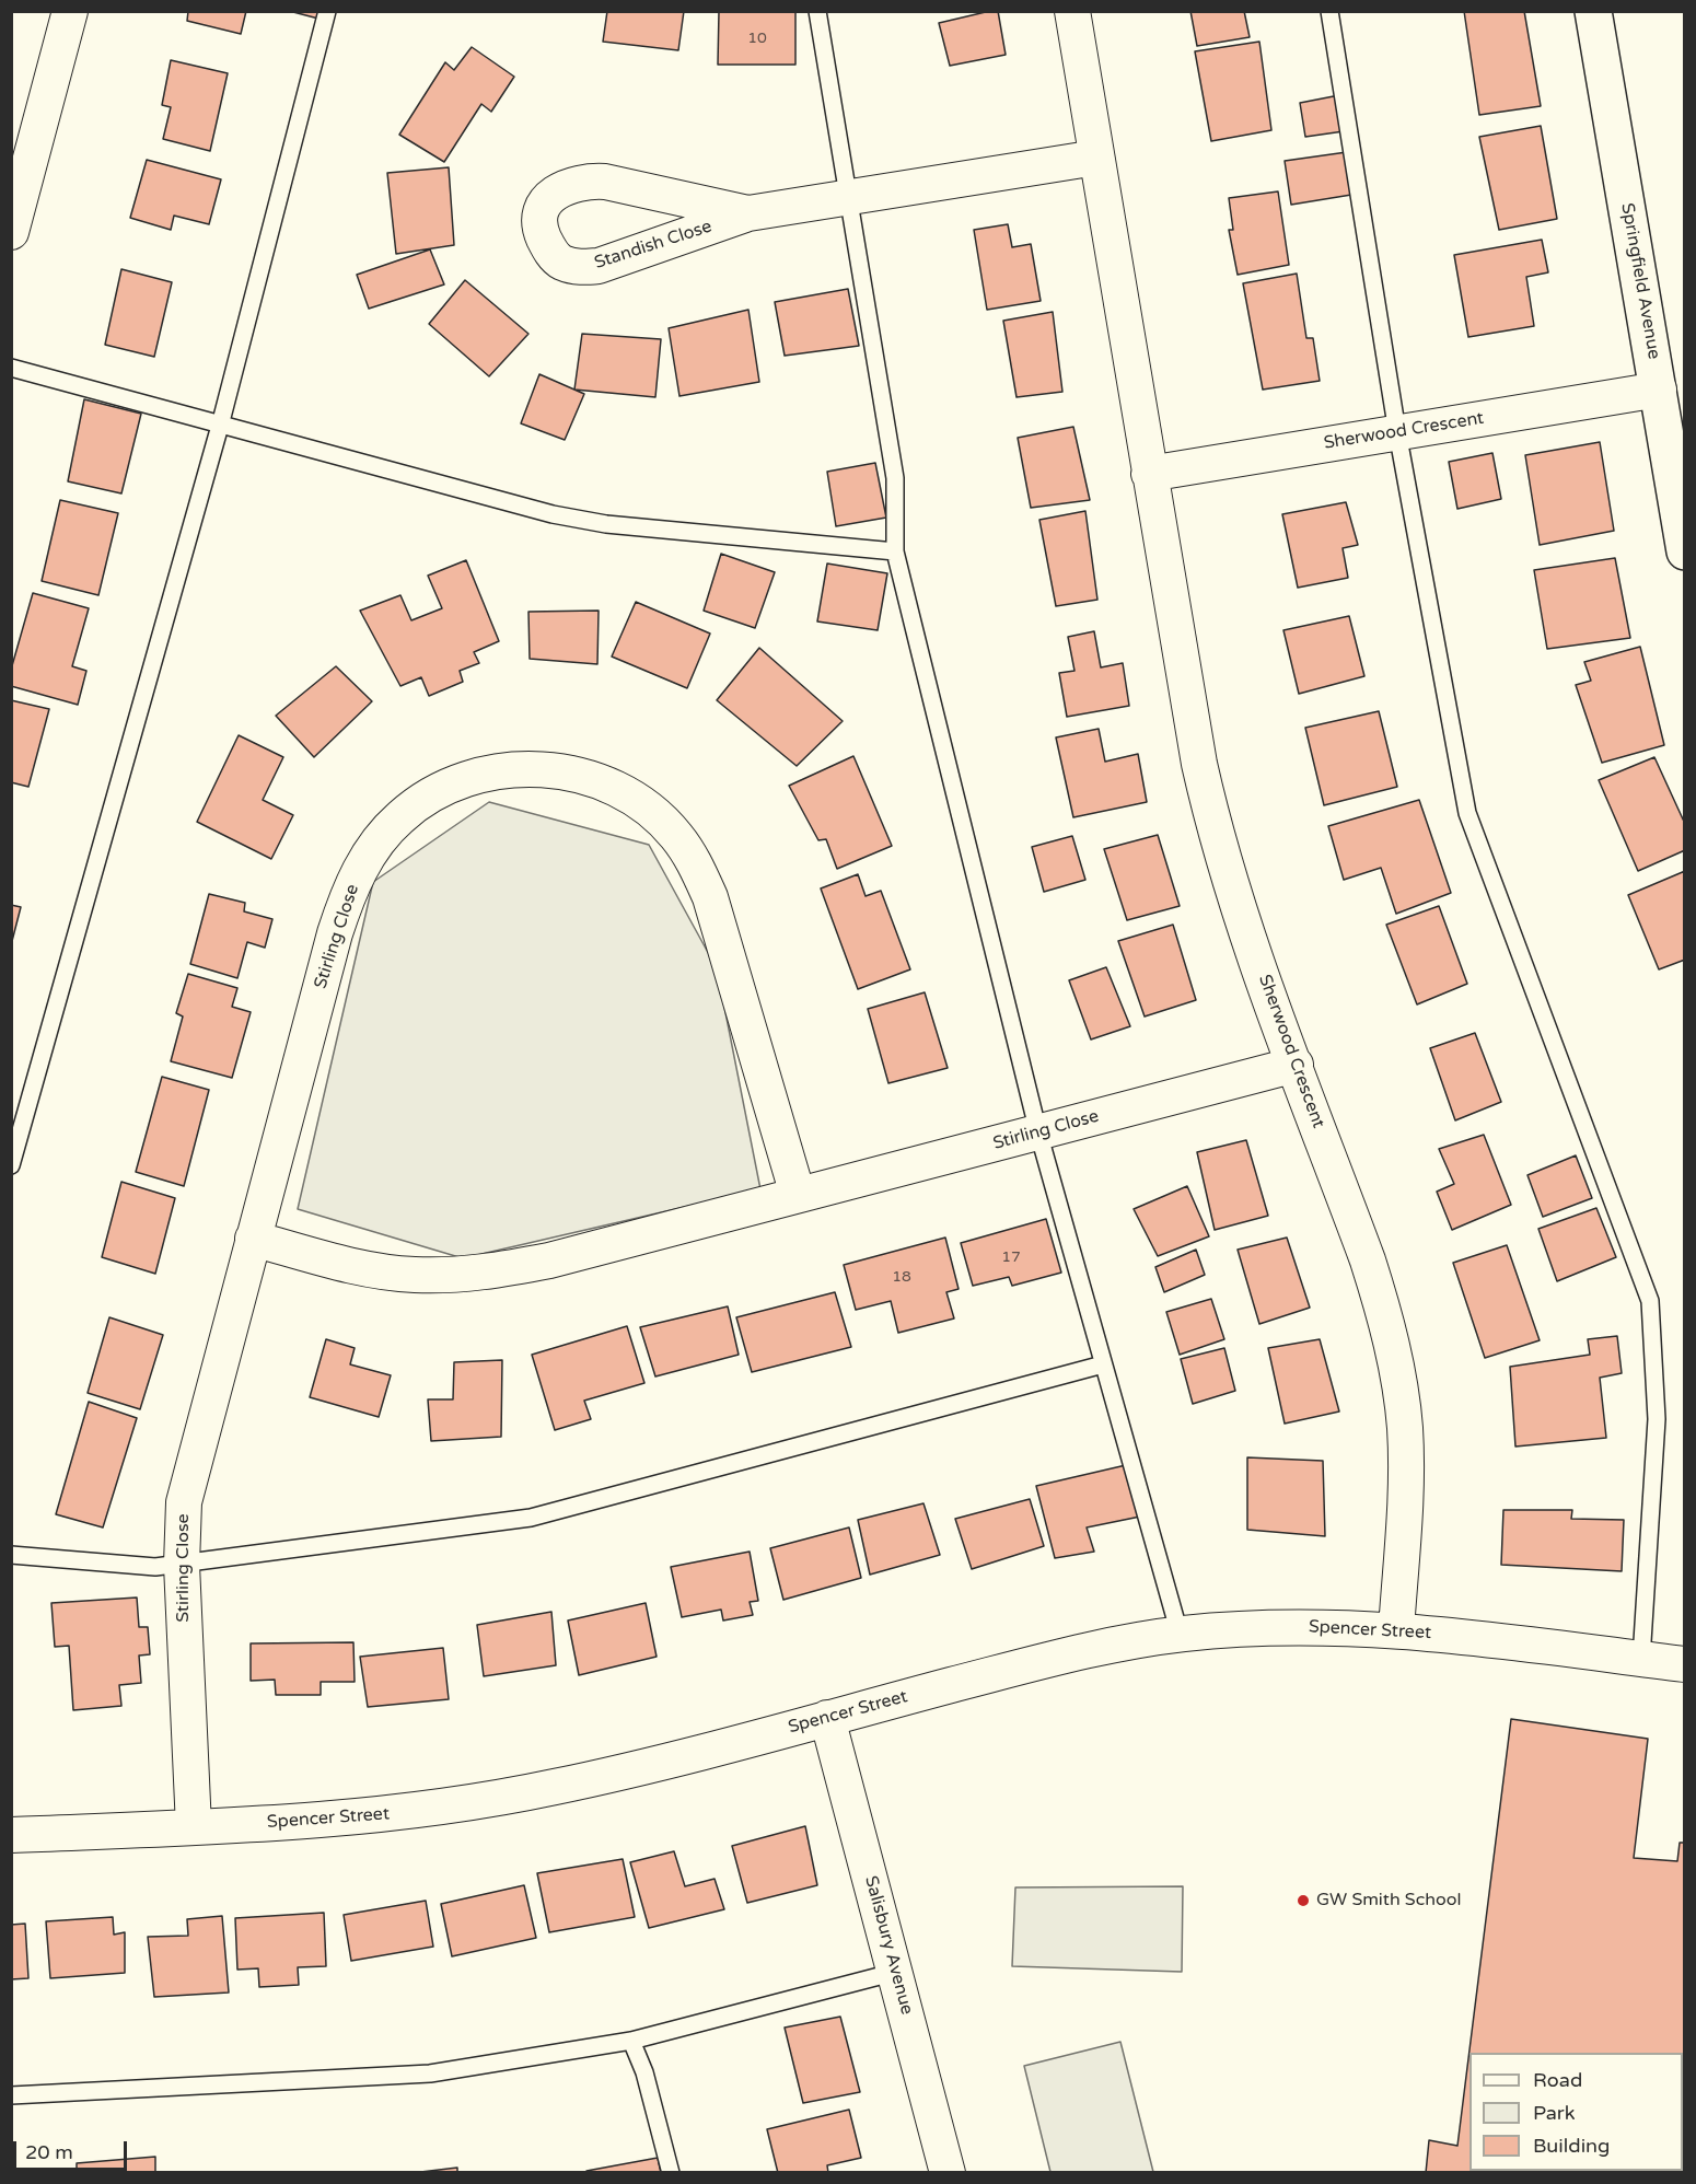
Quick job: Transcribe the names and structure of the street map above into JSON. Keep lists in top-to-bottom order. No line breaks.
{"streets":{"street":["Standish Close","Springfield Avenue","Sherwood Crescent","Stirling Close","Spencer Street","Salisbury Avenue"]},"crossings":[["Standish Close","Sherwood Crescent"],["Springfield Avenue","Sherwood Crescent"],["Sherwood Crescent","Stirling Close"],["Sherwood Crescent","Spencer Street"],["Stirling Close","Spencer Street"],["Spencer Street","Salisbury Avenue"]],"places":["GW Smith School"],"house_numbers":["10","17","18"],"legend":["Road","Park","Building"],"scale_bar":"20 m"}
